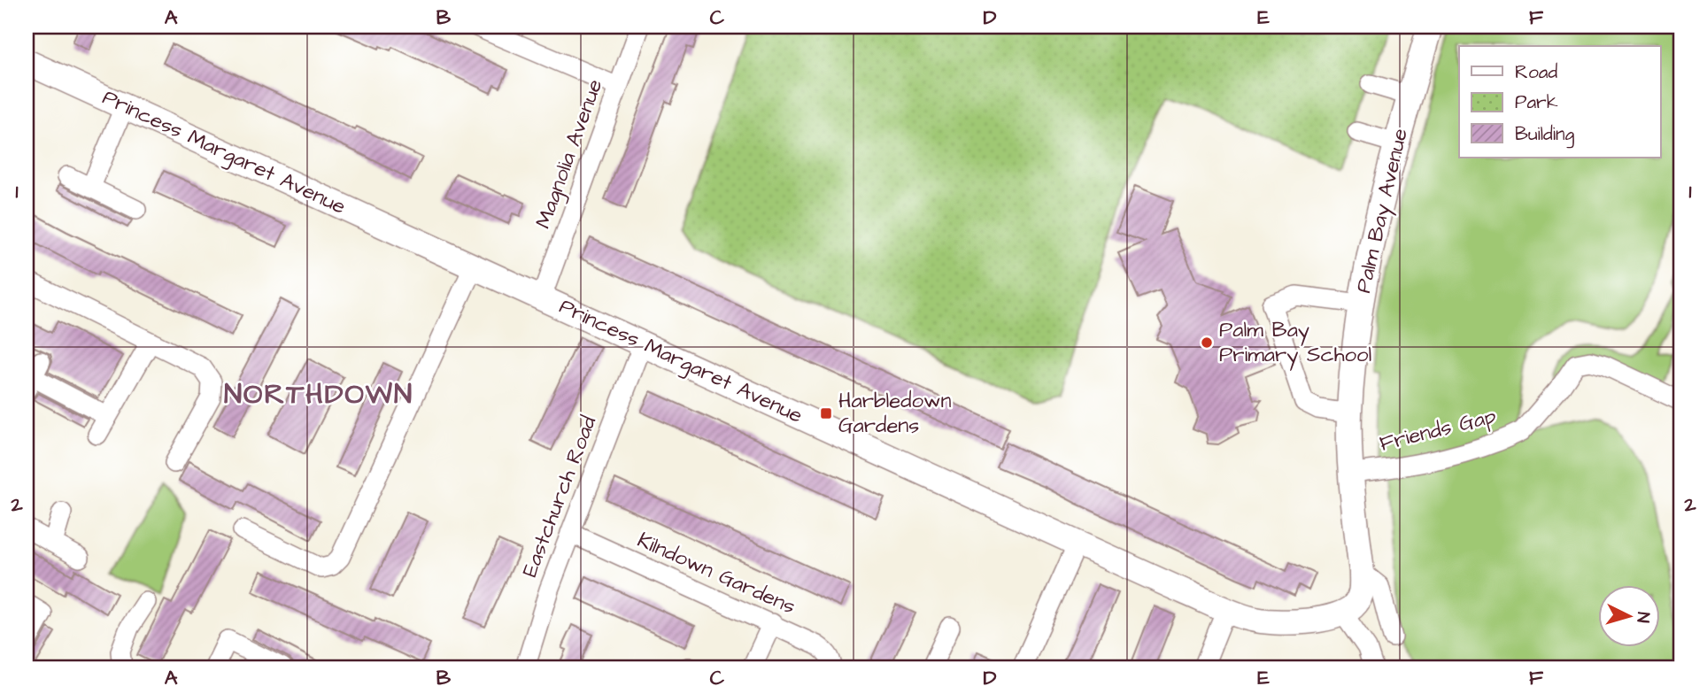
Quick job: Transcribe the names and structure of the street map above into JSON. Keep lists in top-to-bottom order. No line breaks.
{"streets":{"main road":["Princess Margaret Avenue","Palm Bay Avenue"],"street":["Magnolia Avenue","Friends Gap","Eastchurch Road","Kilndown Gardens"]},"crossings":[["Princess Margaret Avenue","Magnolia Avenue"],["Princess Margaret Avenue","Palm Bay Avenue"],["Princess Margaret Avenue","Eastchurch Road"],["Palm Bay Avenue","Friends Gap"],["Eastchurch Road","Kilndown Gardens"]],"districts":["NORTHDOWN"],"places":{"other":["Palm Bay Primary School"],"transit":["Harbledown Gardens"]},"legend":["Road","Park","Building"],"north":"right","grid":{"columns":["A","B","C","D","E","F"],"rows":["1","2"]}}
